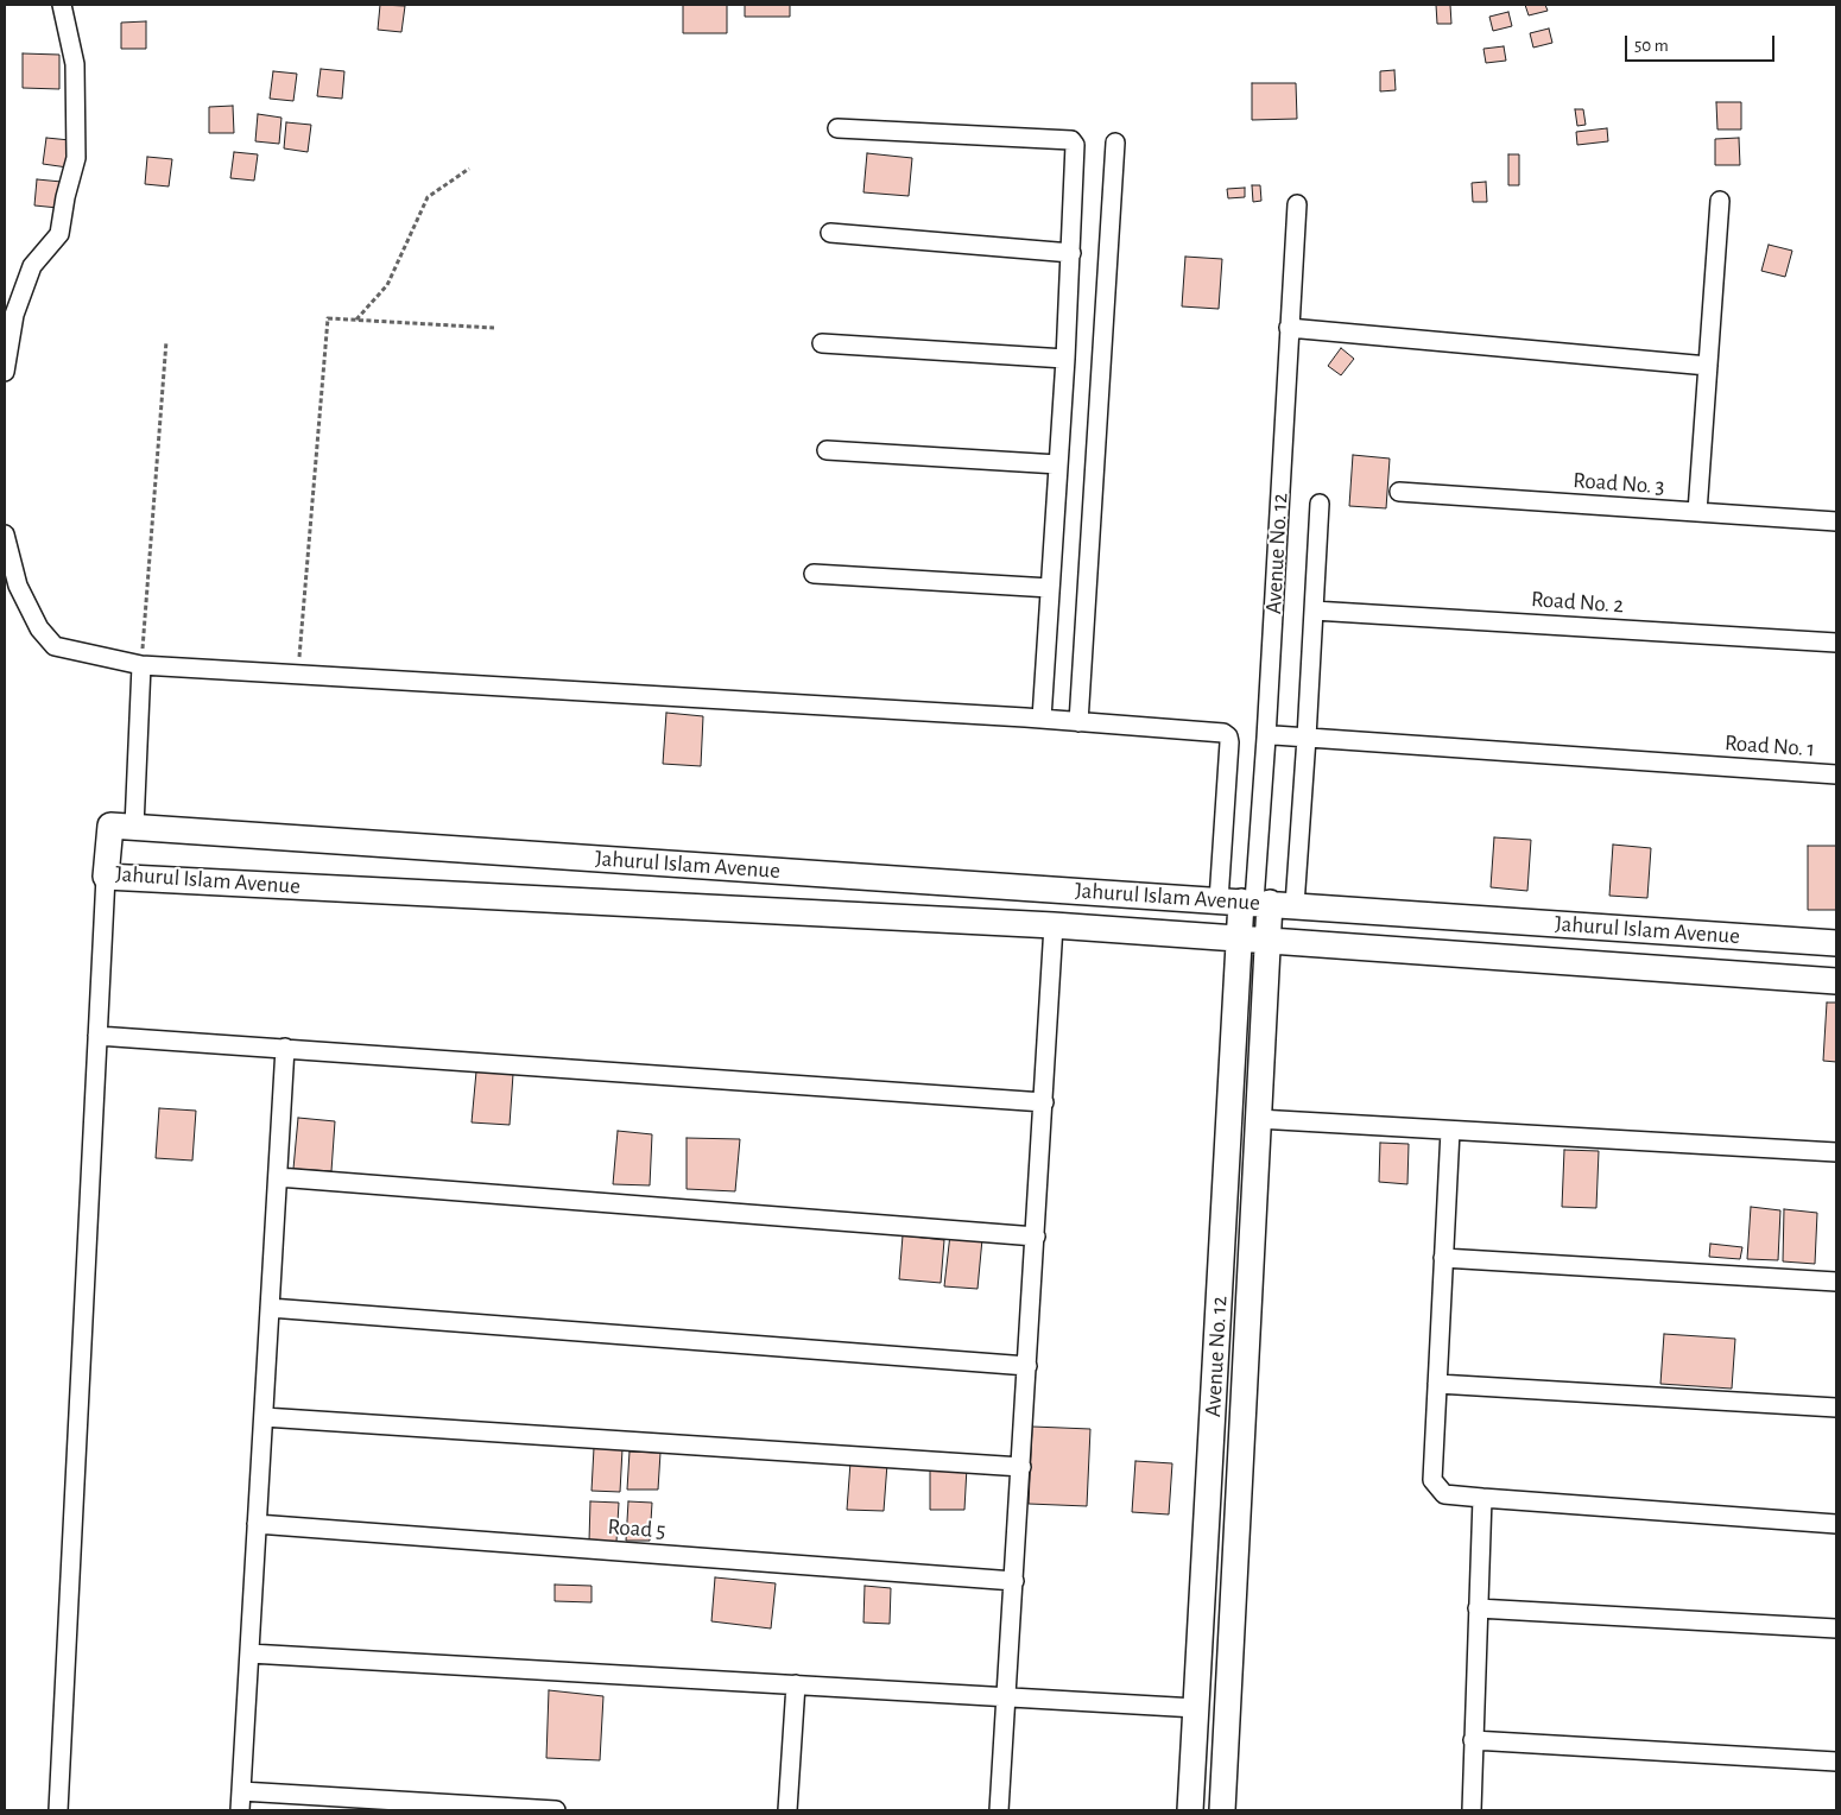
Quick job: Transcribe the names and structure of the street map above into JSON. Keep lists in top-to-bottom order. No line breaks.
{"streets":{"street":["Road No. 3","Avenue No. 12","Road No. 2","Road No. 1","Jahurul Islam Avenue","Road 5"]},"crossings":[["Avenue No. 12","Road No. 2"],["Avenue No. 12","Road No. 1"],["Avenue No. 12","Jahurul Islam Avenue"]],"scale_bar":"50 m"}
